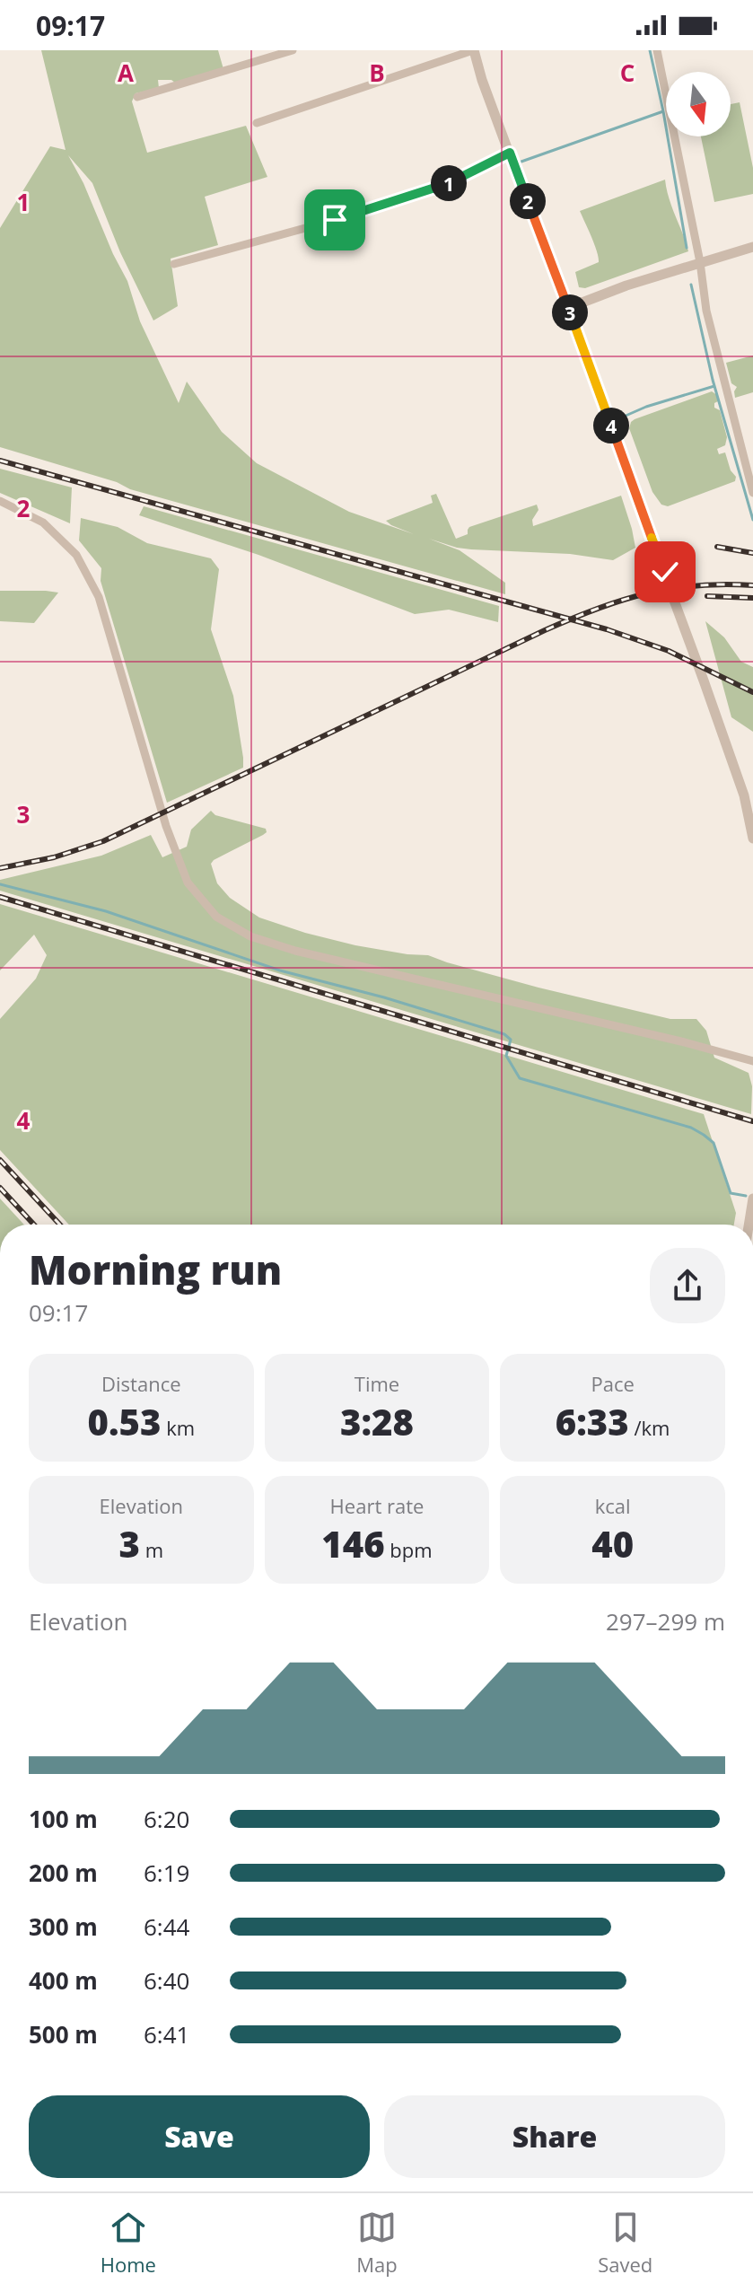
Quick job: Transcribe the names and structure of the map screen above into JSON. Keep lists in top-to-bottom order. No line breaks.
{"north":"bottom","page":{"status":"09:17","pins":["1","2","3","4"],"heading":["Morning run","09:17"],"stats":[["Distance","0.53 km"],["Time","3:28"],["Pace","6:33 /km"],["Elevation","3 m"],["Heart rate","146 bpm"],["kcal","40"]],"chart":["Elevation","297–299 m"],"list":[{"name":"100 m","note":"6:20"},{"name":"200 m","note":"6:19"},{"name":"300 m","note":"6:44"},{"name":"400 m","note":"6:40"},{"name":"500 m","note":"6:41"}],"buttons":["Save","Share"],"tabs":["Home","Map","Saved"]},"grid":{"columns":["A","B","C"],"rows":["1","2","3","4"]}}
